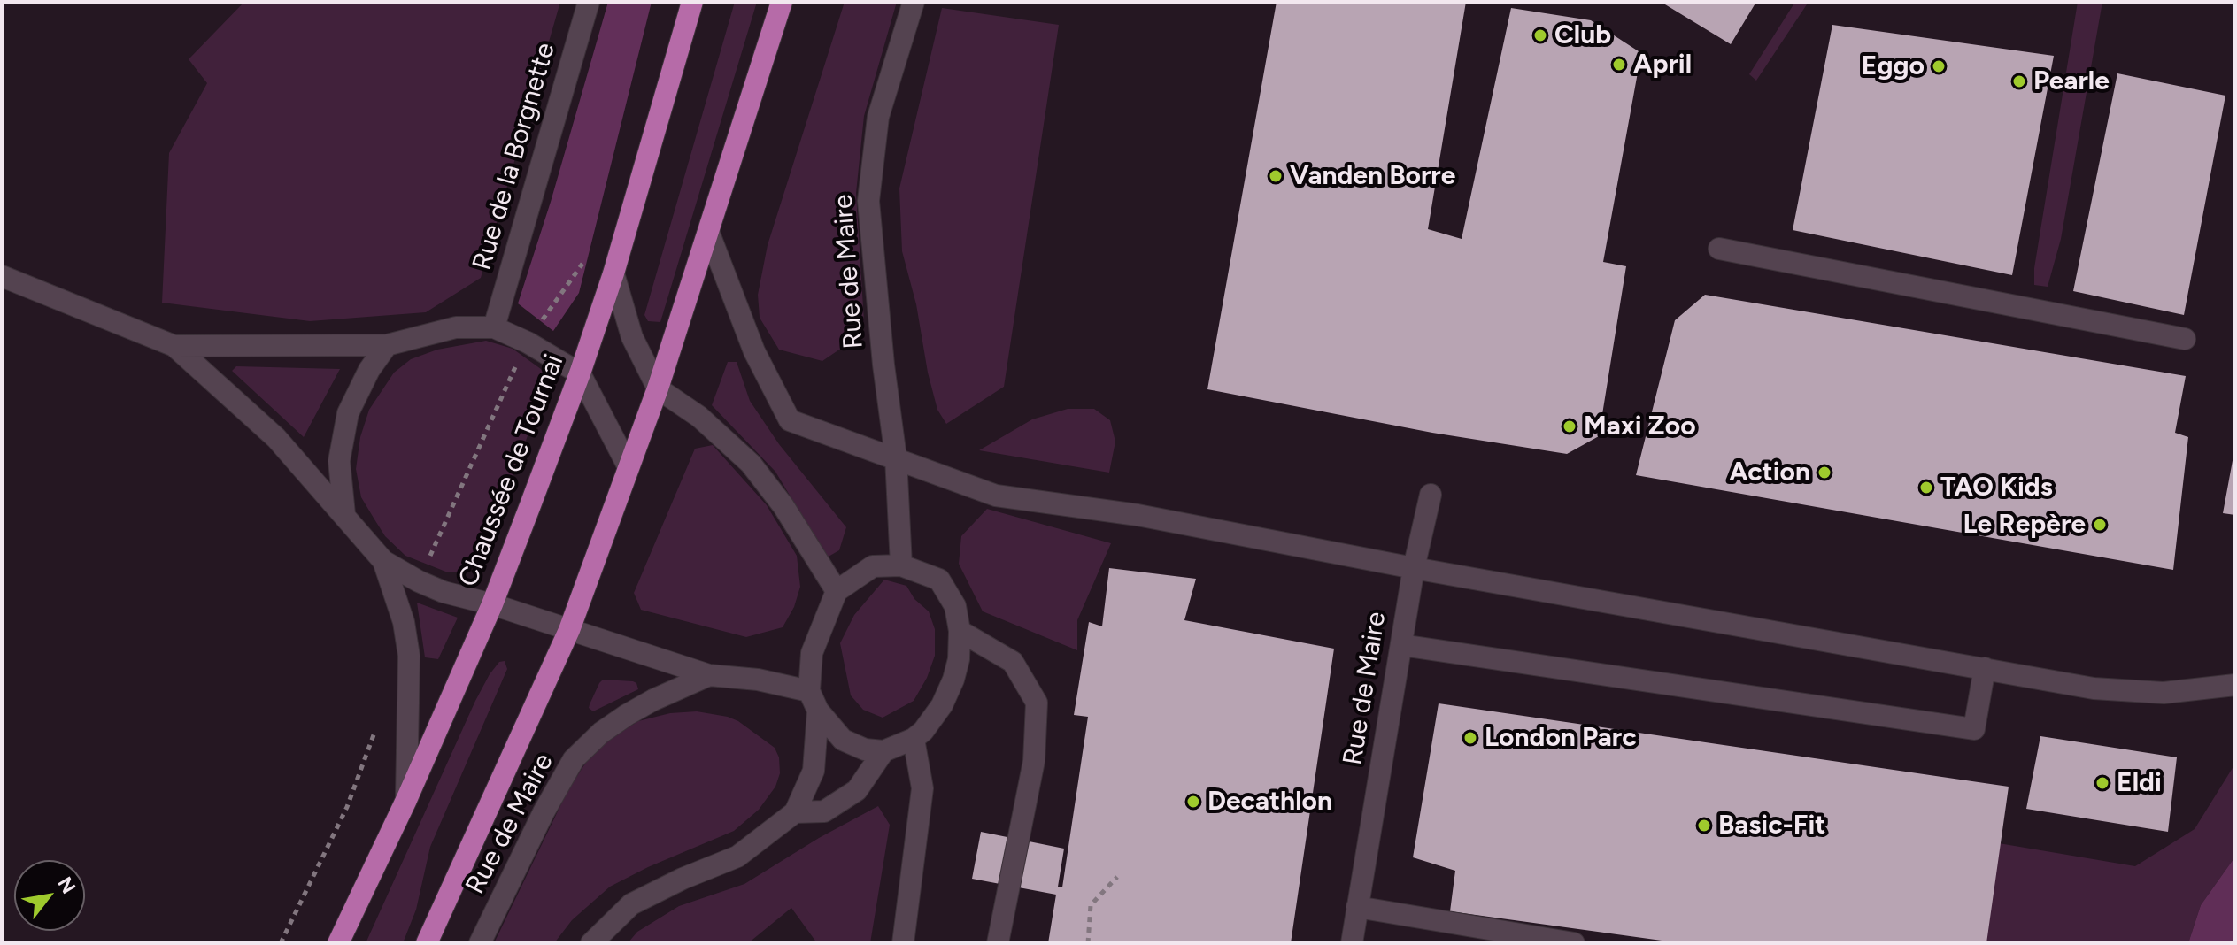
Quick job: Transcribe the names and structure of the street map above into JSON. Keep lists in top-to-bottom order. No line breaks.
{"streets":{"main road":["Chaussée de Tournai"],"street":["Rue de la Borgnette","Rue de Maire"]},"crossings":[["Rue de Maire","Chaussée de Tournai"]],"places":["Club","April","Eggo","Pearle","Vanden Borre","Maxi Zoo","Action","TAO Kids","Le Repère","London Parc","Eldi","Decathlon","Basic-Fit"],"north":"top right"}
